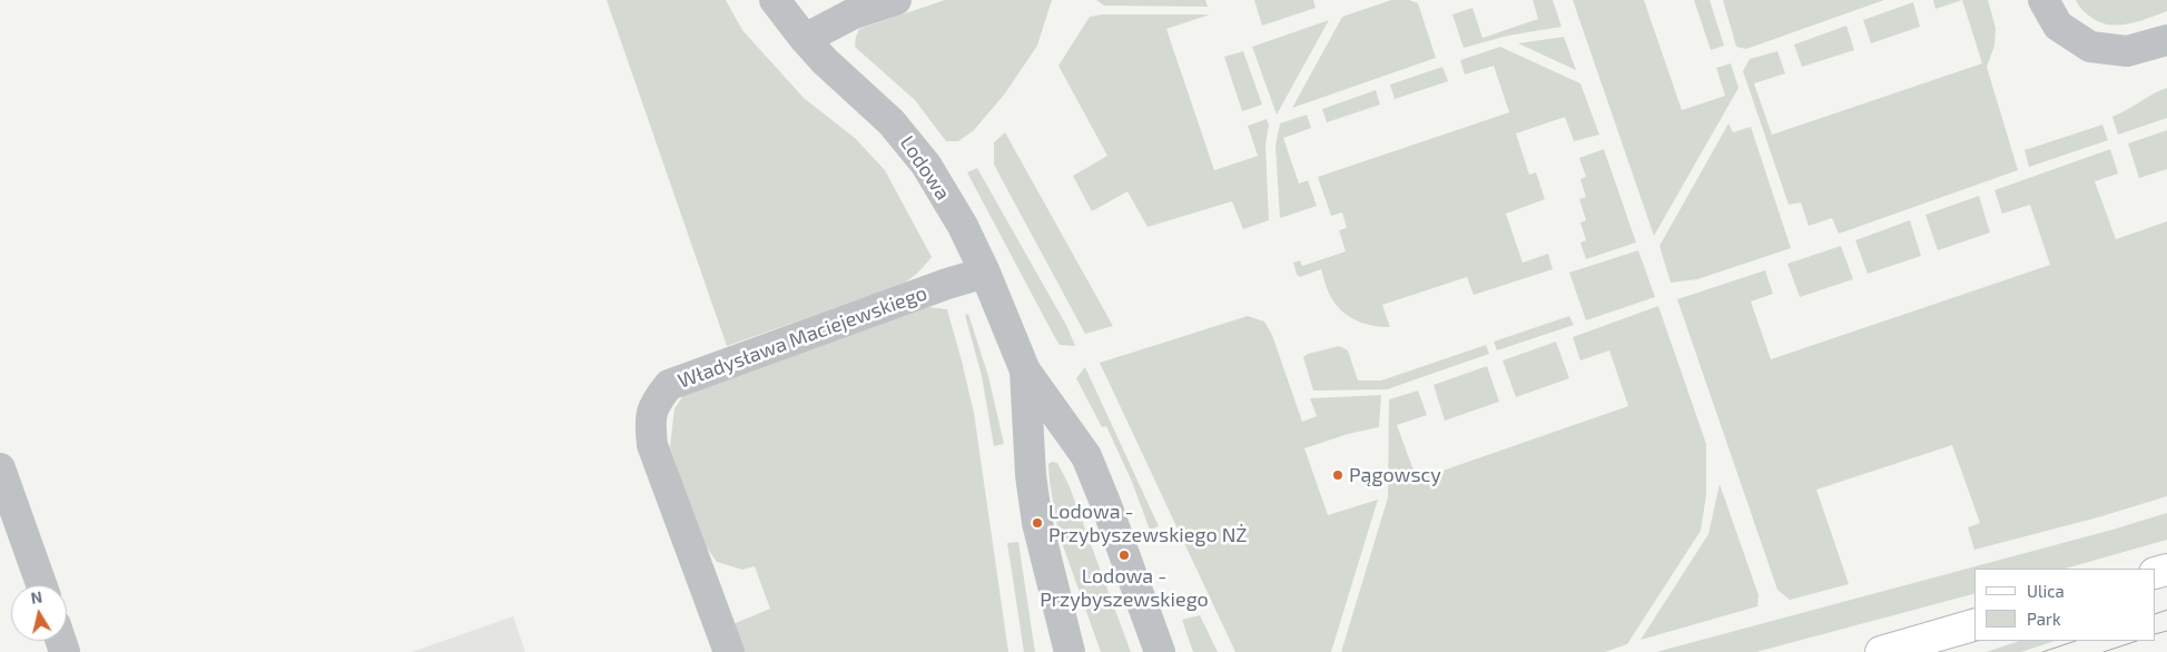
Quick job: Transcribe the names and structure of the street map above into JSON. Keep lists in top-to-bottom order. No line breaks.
{"streets":{"street":["Lodowa","Władysława Maciejewskiego"]},"crossings":[["Lodowa","Władysława Maciejewskiego"]],"places":["Pągowscy","Lodowa - Przybyszewskiego NŻ","Lodowa - Przybyszewskiego"],"legend":["Ulica","Park"],"north":"top"}
